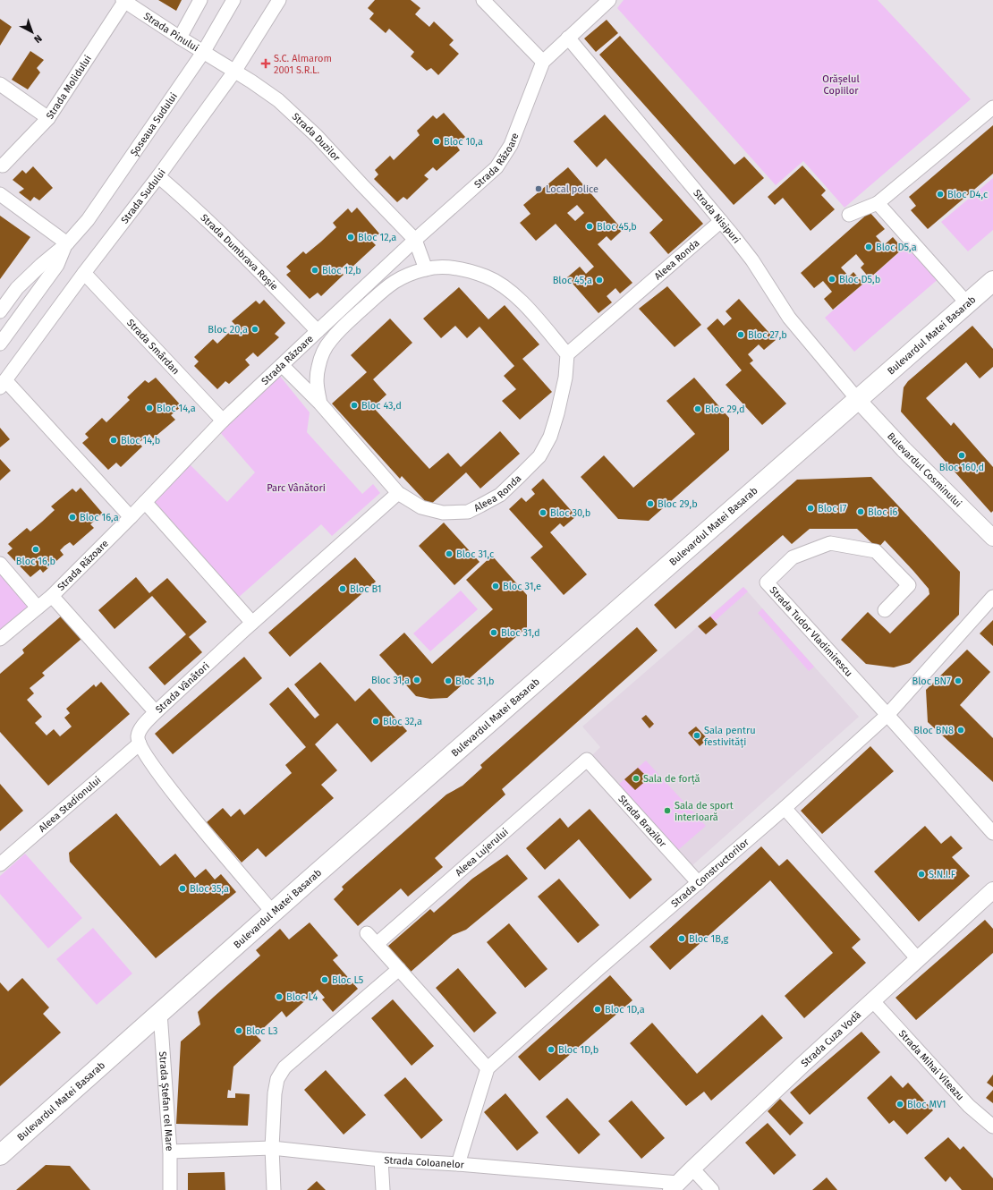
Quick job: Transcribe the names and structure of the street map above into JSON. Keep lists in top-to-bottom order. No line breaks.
{"streets":{"main road":["Bulevardul Matei Basarab"],"street":["Strada Pinului","Strada Molidului","Șoseaua Sudului","Strada Duzilor","Strada Răzoare","Strada Sudului","Strada Nisipuri","Strada Dumbrava Roșie","Aleea Ronda","Strada Smârdan","Bulevardul Cosminului","Strada Tudor Vladimirescu","Strada Vânători","Aleea Stadionului","Strada Brazilor","Aleea Lujerului","Strada Constructorilor","Strada Cuza Vodă","Strada Mihai Viteazu","Strada Ștefan cel Mare","Strada Coloanelor"]},"crossings":[["Strada Pinului","Strada Molidului"],["Strada Pinului","Șoseaua Sudului"],["Strada Pinului","Strada Duzilor"],["Șoseaua Sudului","Strada Duzilor"],["Strada Duzilor","Strada Răzoare"],["Strada Duzilor","Strada Sudului"],["Strada Răzoare","Strada Nisipuri"],["Strada Răzoare","Strada Dumbrava Roșie"],["Strada Răzoare","Aleea Ronda"],["Strada Răzoare","Strada Smârdan"],["Strada Răzoare","Strada Vânători"],["Strada Sudului","Strada Dumbrava Roșie"],["Strada Sudului","Strada Smârdan"],["Strada Nisipuri","Aleea Ronda"],["Strada Nisipuri","Bulevardul Matei Basarab"],["Strada Nisipuri","Bulevardul Cosminului"],["Aleea Ronda","Strada Vânători"],["Bulevardul Matei Basarab","Bulevardul Cosminului"],["Bulevardul Matei Basarab","Strada Ștefan cel Mare"],["Strada Tudor Vladimirescu","Strada Constructorilor"],["Strada Vânători","Aleea Stadionului"],["Strada Brazilor","Aleea Lujerului"],["Strada Brazilor","Strada Constructorilor"],["Strada Cuza Vodă","Strada Mihai Viteazu"],["Strada Cuza Vodă","Strada Coloanelor"],["Strada Ștefan cel Mare","Strada Coloanelor"]],"parks":["Orășelul Copiilor","Parc Vânători"],"places":{"health":["S.C. Almarom 2001 S.R.L."],"other":["Bloc 10,a","Local police","Bloc D4,c","Bloc 45,b","Bloc 12,a","Bloc D5,a","Bloc 12,b","Bloc D5,b","Bloc 45,a","Bloc 20,a","Bloc 27,b","Bloc 43,d","Bloc 14,a","Bloc 29,d","Bloc 14,b","Bloc 160,d","Bloc 29,b","Bloc i7","Bloc i6","Bloc 30,b","Bloc 16,a","Bloc 16,b","Bloc 31,c","Bloc 31,e","Bloc B1","Bloc 31,d","Bloc 31,a","Bloc 31,b","Bloc BN7","Bloc 32,a","Bloc BN8","Sala pentru festivități","Sala de forță","Sala de sport interioară","S.N.I.F","Bloc 35,a","Bloc 1B,g","Bloc L5","Bloc L4","Bloc 1D,a","Bloc L3","Bloc 1D,b","Bloc MV1"]},"north":"bottom right"}
